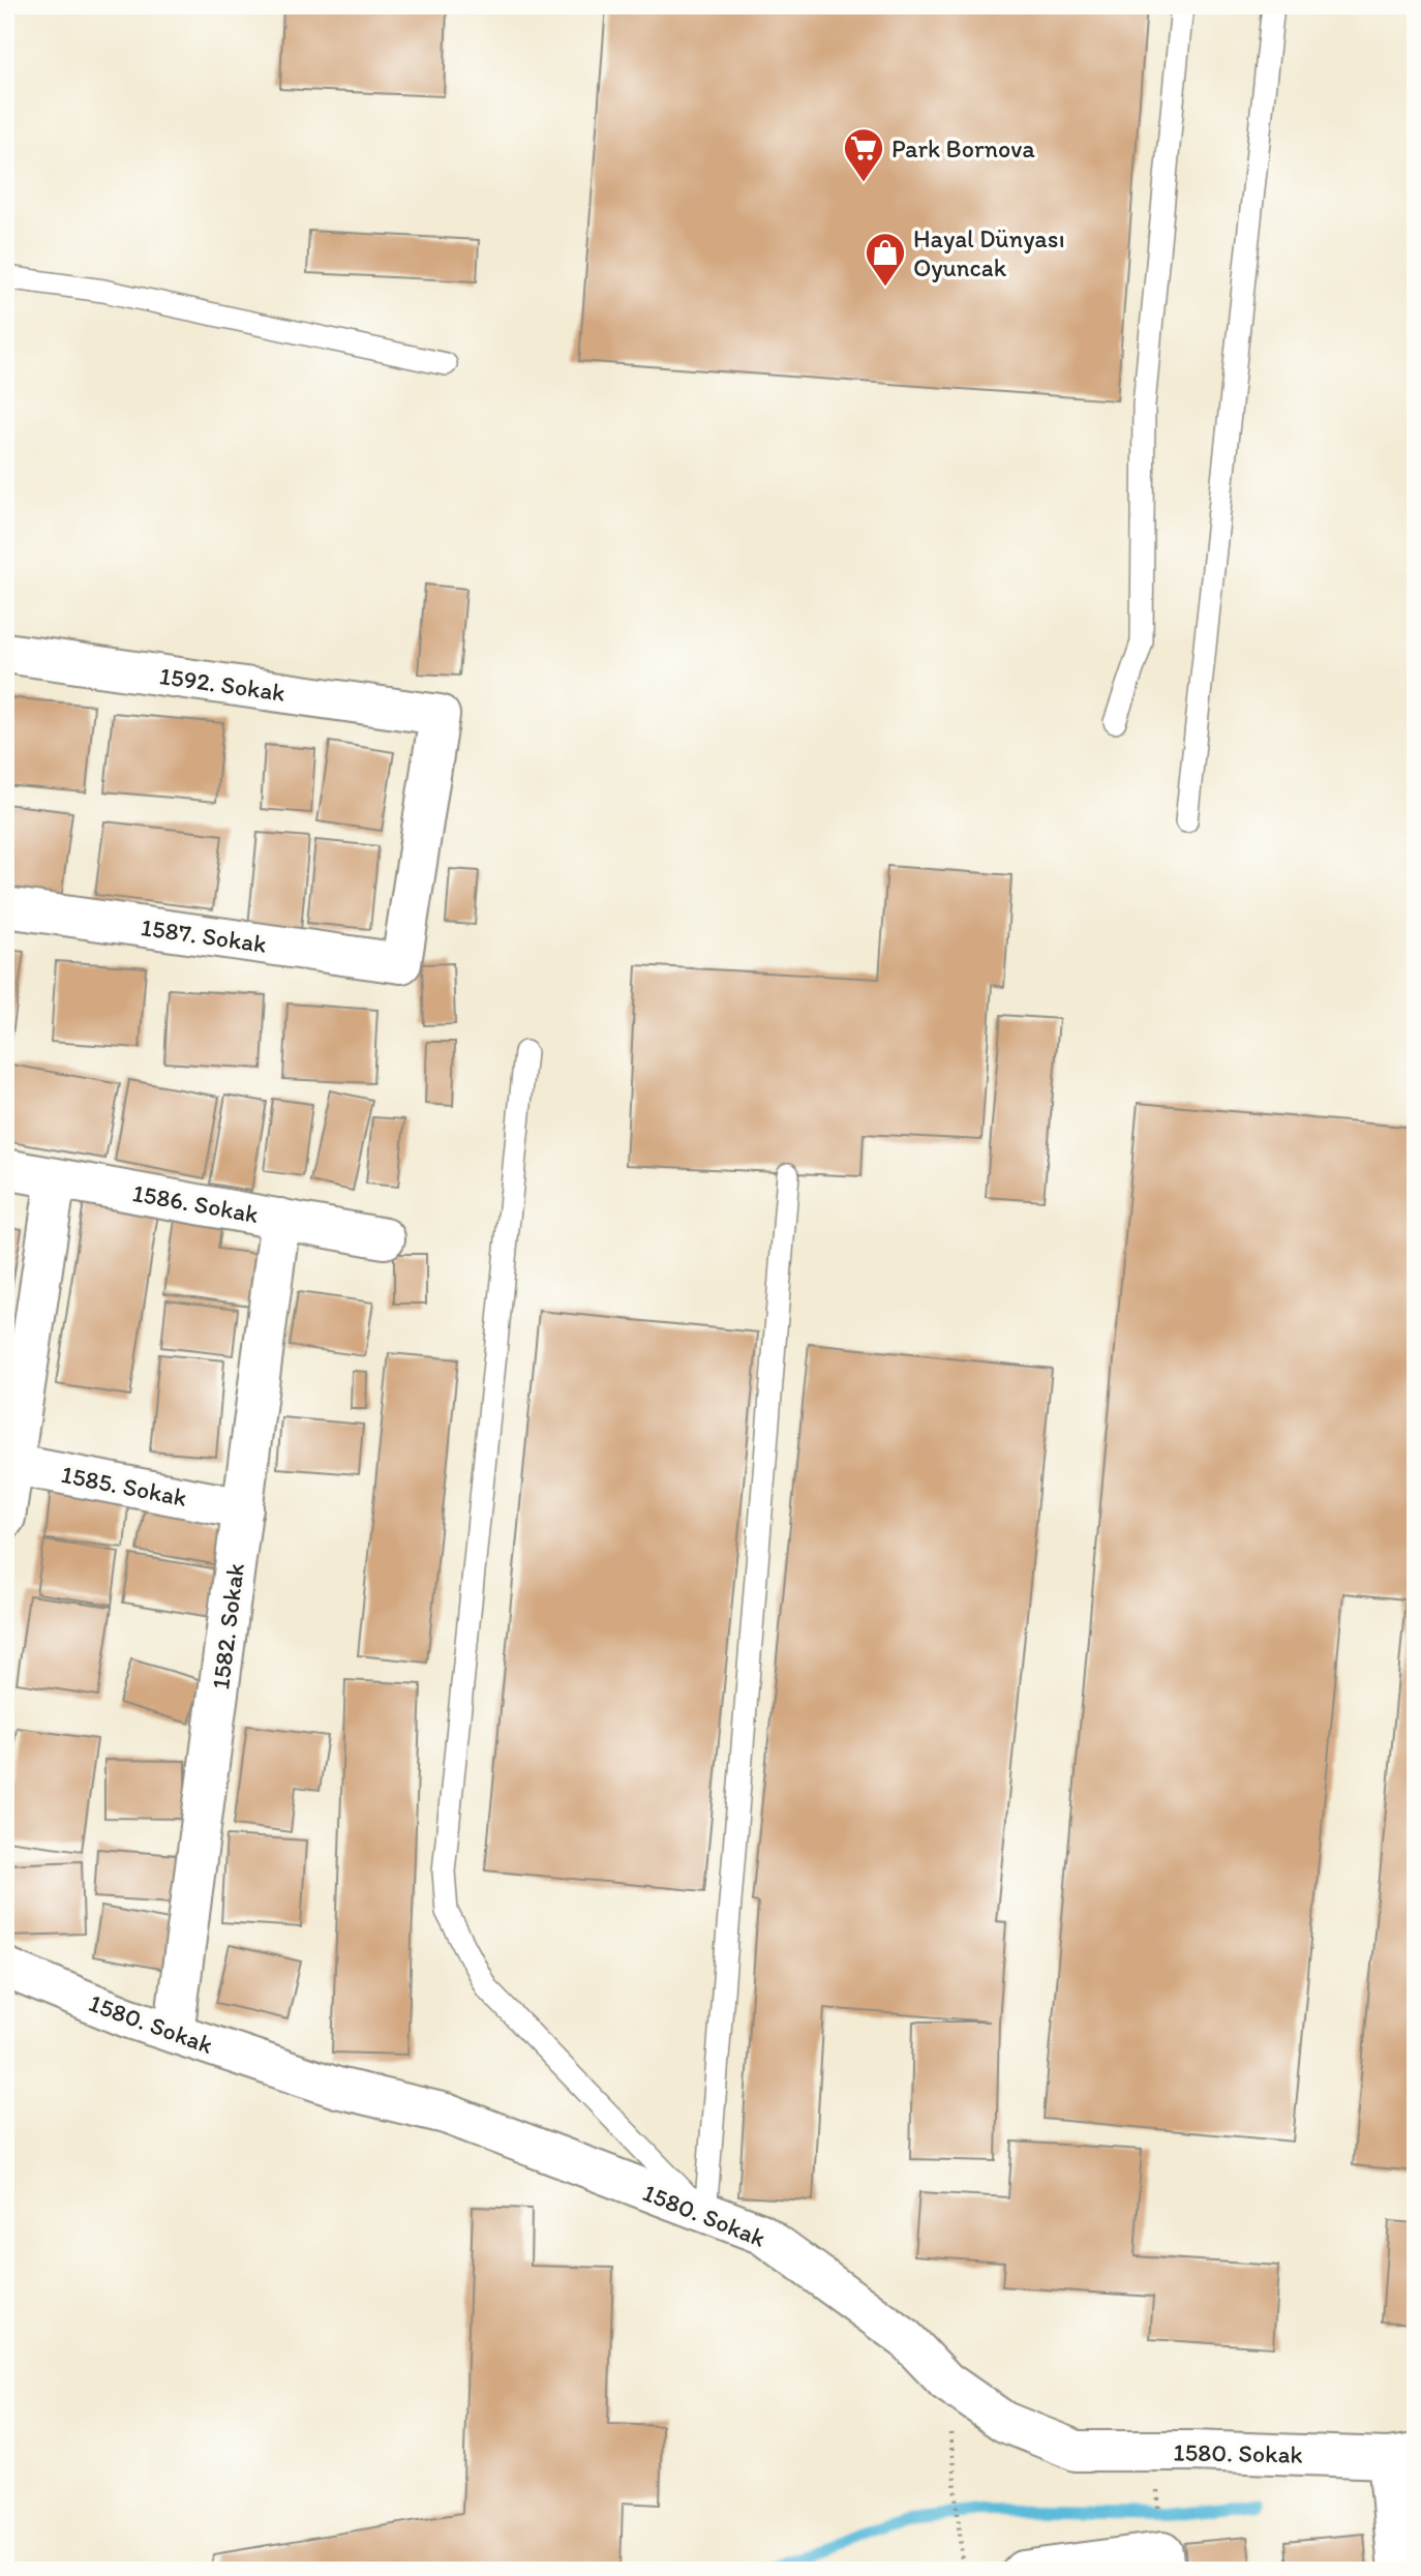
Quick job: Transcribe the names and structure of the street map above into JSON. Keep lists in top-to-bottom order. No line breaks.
{"streets":{"street":["1592. Sokak","1587. Sokak","1586. Sokak","1585. Sokak","1582. Sokak","1580. Sokak"]},"crossings":[["1592. Sokak","1587. Sokak"],["1586. Sokak","1582. Sokak"],["1585. Sokak","1582. Sokak"],["1582. Sokak","1580. Sokak"]],"places":{"supermarket":["Park Bornova"],"shop":["Hayal Dünyası Oyuncak"]}}
